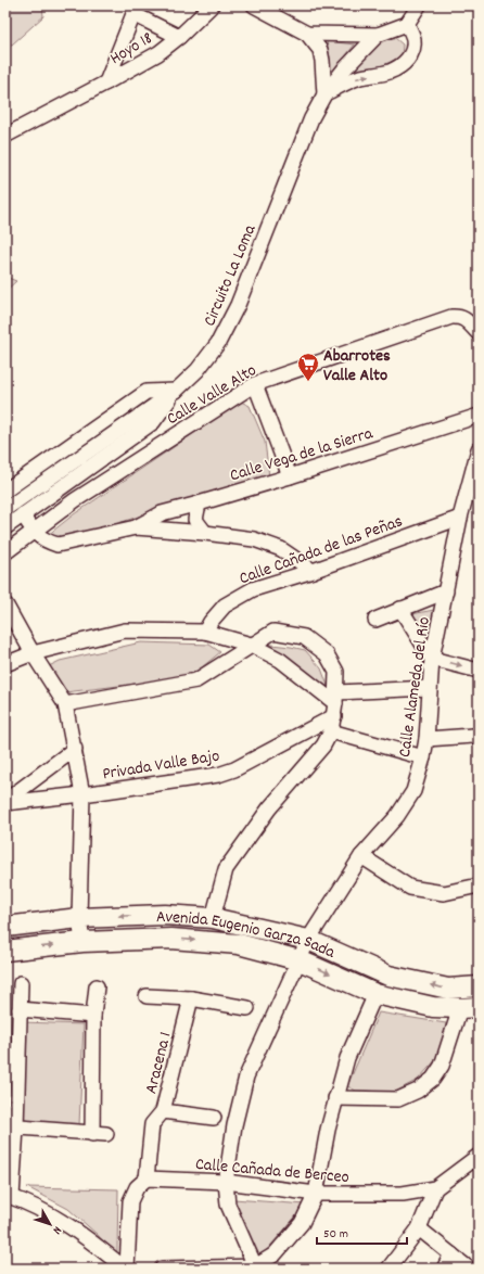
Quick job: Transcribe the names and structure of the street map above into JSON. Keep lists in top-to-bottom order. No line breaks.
{"streets":{"street":["Hoyo 18","Circuito La Loma","Calle Valle Alto","Calle Vega de la Sierra","Calle Cañada de las Peñas","Calle Alameda del Río","Privada Valle Bajo","Avenida Eugenio Garza Sada","Aracena 1","Calle Cañada de Berceo"]},"crossings":[["Calle Cañada de las Peñas","Calle Alameda del Río"],["Calle Alameda del Río","Avenida Eugenio Garza Sada"],["Calle Alameda del Río","Calle Cañada de Berceo"]],"places":{"supermarket":["Abarrotes Valle Alto"]},"scale_bar":"50 m","north":"bottom right"}
